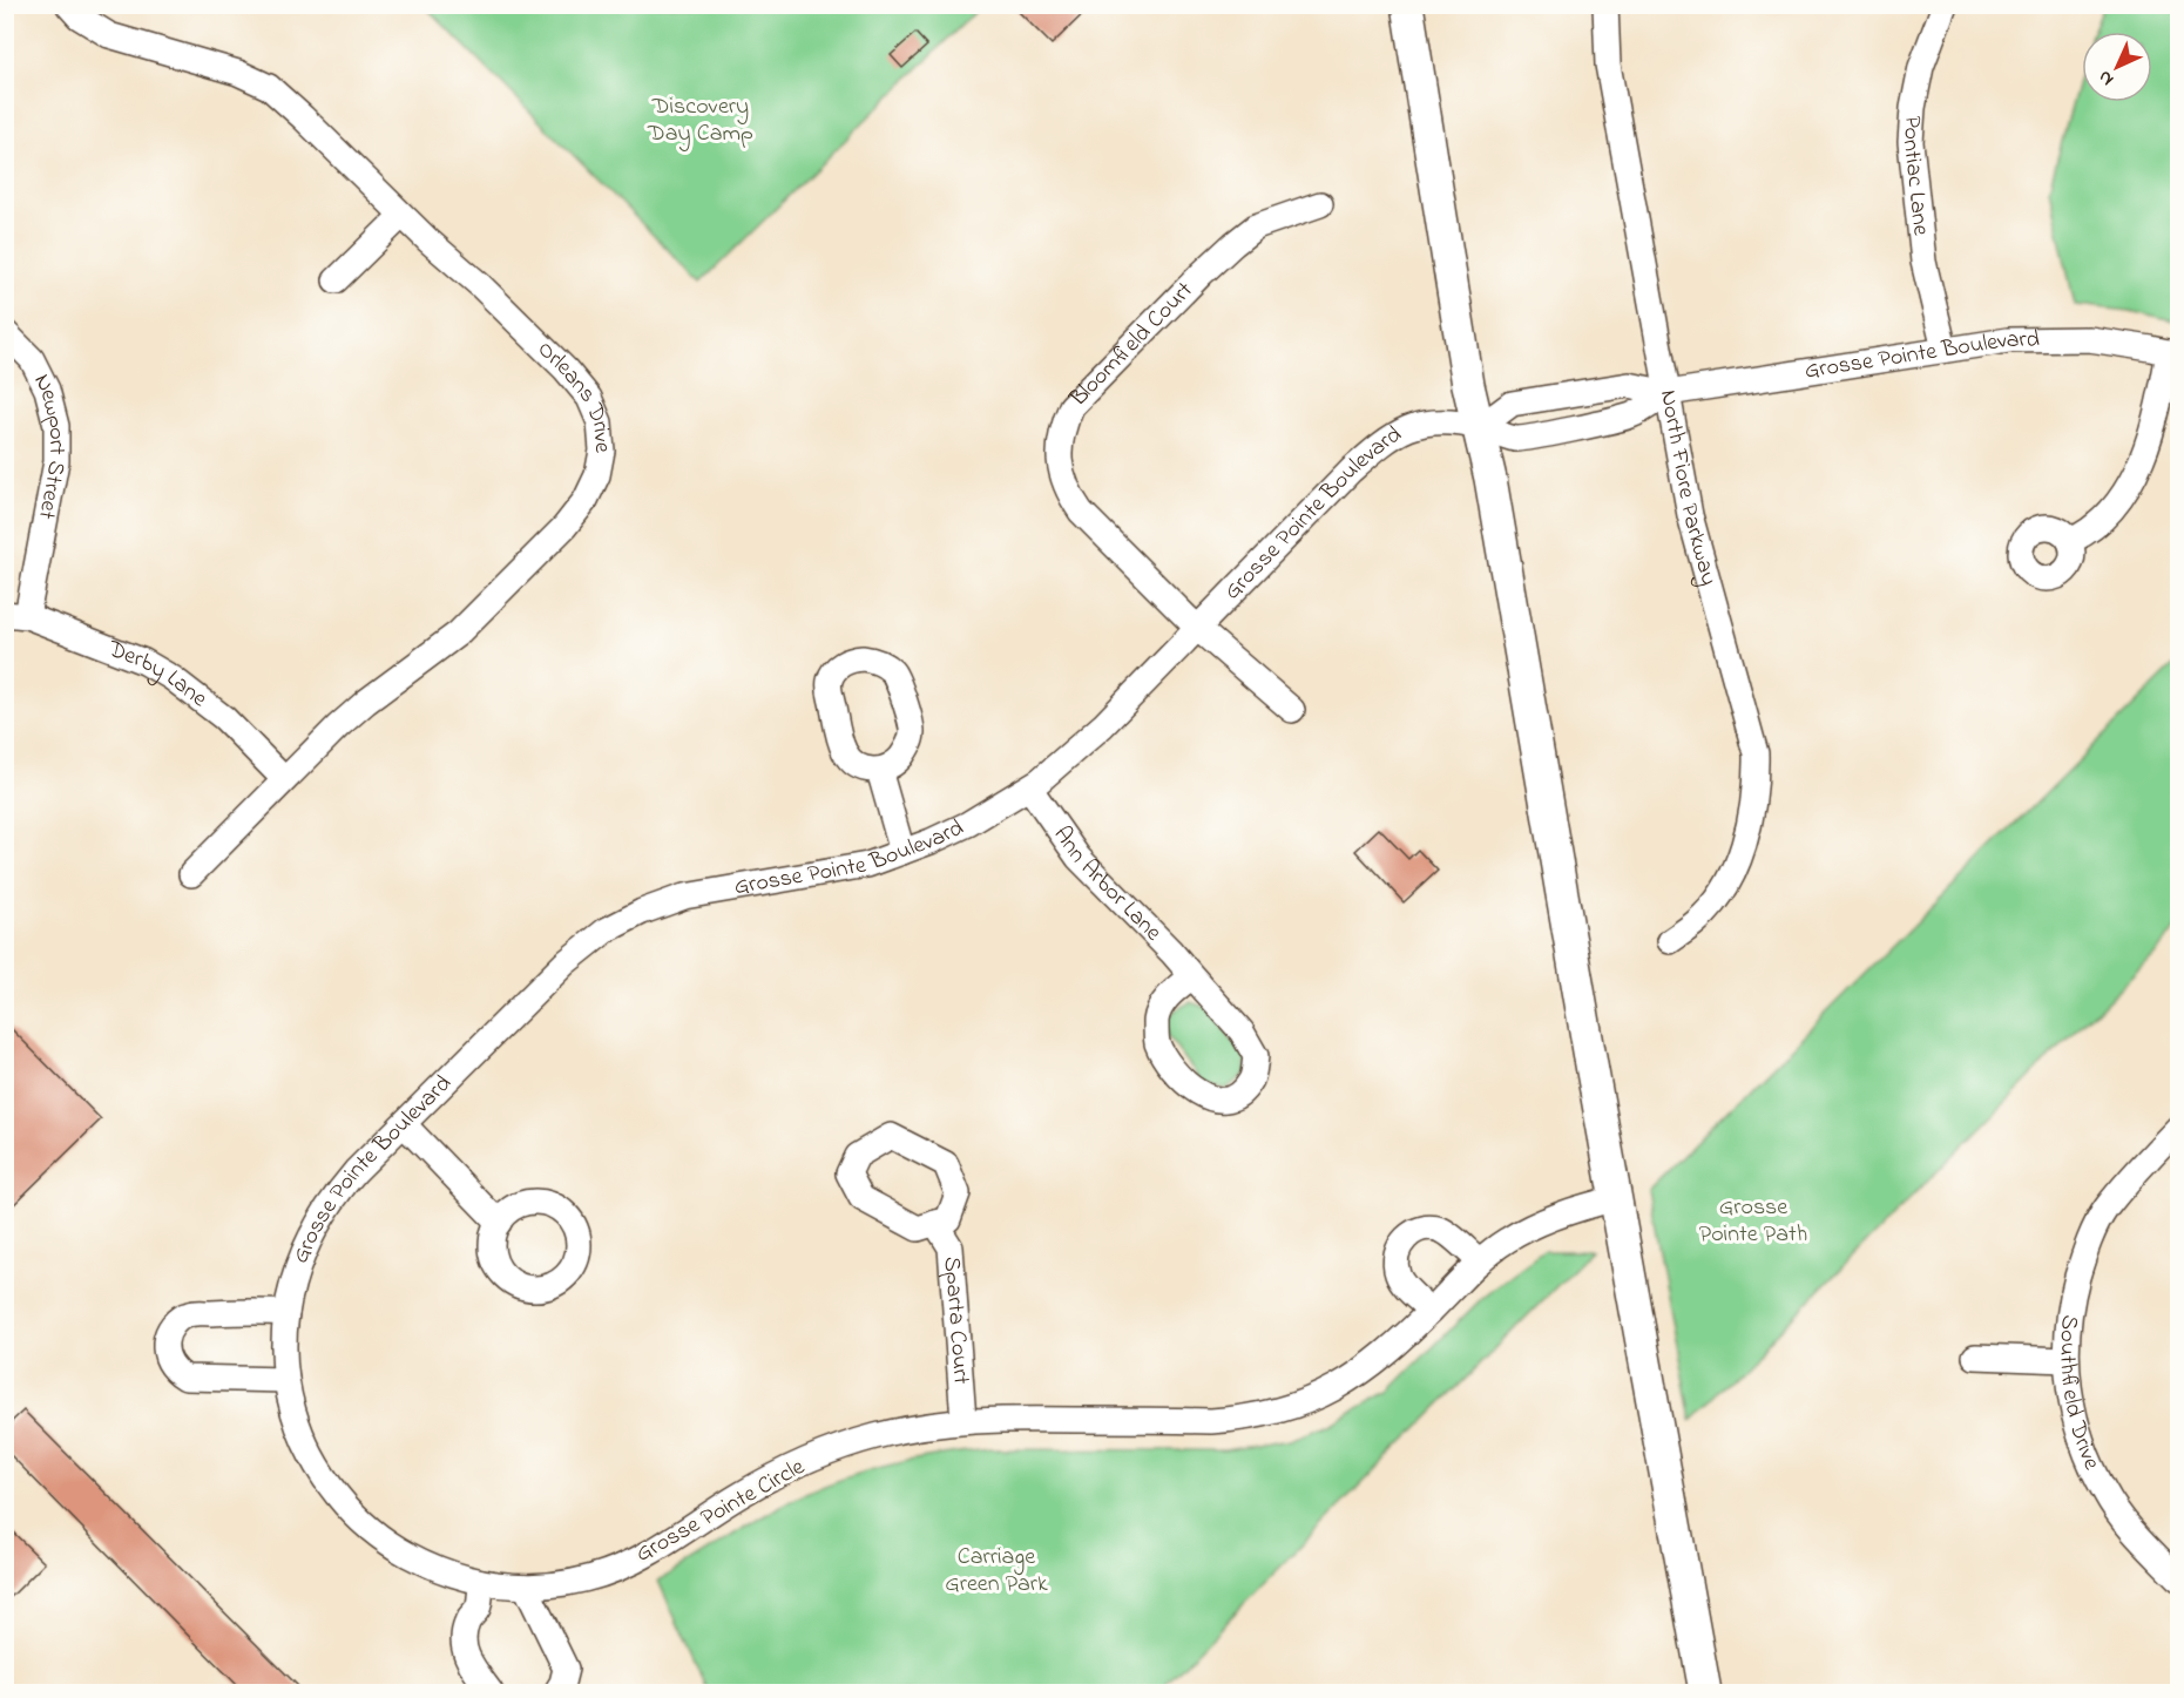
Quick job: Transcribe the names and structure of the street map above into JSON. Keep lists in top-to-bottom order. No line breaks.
{"streets":{"street":["Pontiac Lane","Bloomfield Court","Grosse Pointe Boulevard","Orleans Drive","Newport Street","North Fiore Parkway","Derby Lane","Ann Arbor Lane","Sparta Court","Southfield Drive","Grosse Pointe Circle"]},"crossings":[["Pontiac Lane","Grosse Pointe Boulevard"],["Bloomfield Court","Grosse Pointe Boulevard"],["Grosse Pointe Boulevard","North Fiore Parkway"],["Grosse Pointe Boulevard","Ann Arbor Lane"],["Grosse Pointe Boulevard","Grosse Pointe Circle"],["Orleans Drive","Derby Lane"],["Newport Street","Derby Lane"],["Sparta Court","Grosse Pointe Circle"]],"parks":["Discovery Day Camp","Grosse Pointe Path","Carriage Green Park"],"north":"bottom left"}
